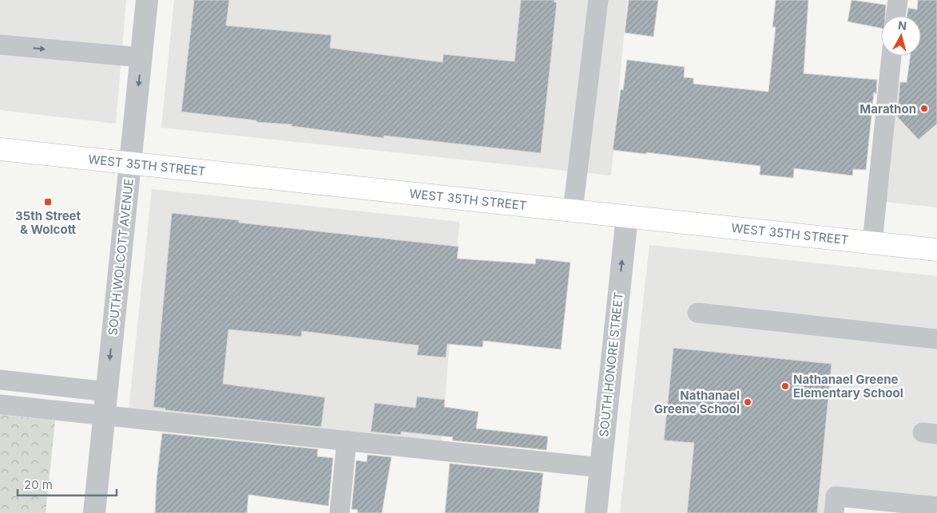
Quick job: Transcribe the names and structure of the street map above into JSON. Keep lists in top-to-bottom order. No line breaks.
{"streets":{"main road":["WEST 35TH STREET"],"street":["SOUTH WOLCOTT AVENUE","SOUTH HONORE STREET"]},"crossings":[["WEST 35TH STREET","SOUTH WOLCOTT AVENUE"],["WEST 35TH STREET","SOUTH HONORE STREET"]],"one_way":["SOUTH WOLCOTT AVENUE","SOUTH HONORE STREET"],"places":{"other":["Marathon","Nathanael Greene Elementary School","Nathanael Greene School"],"transit":["35th Street & Wolcott"]},"scale_bar":"20 m","north":"top"}
